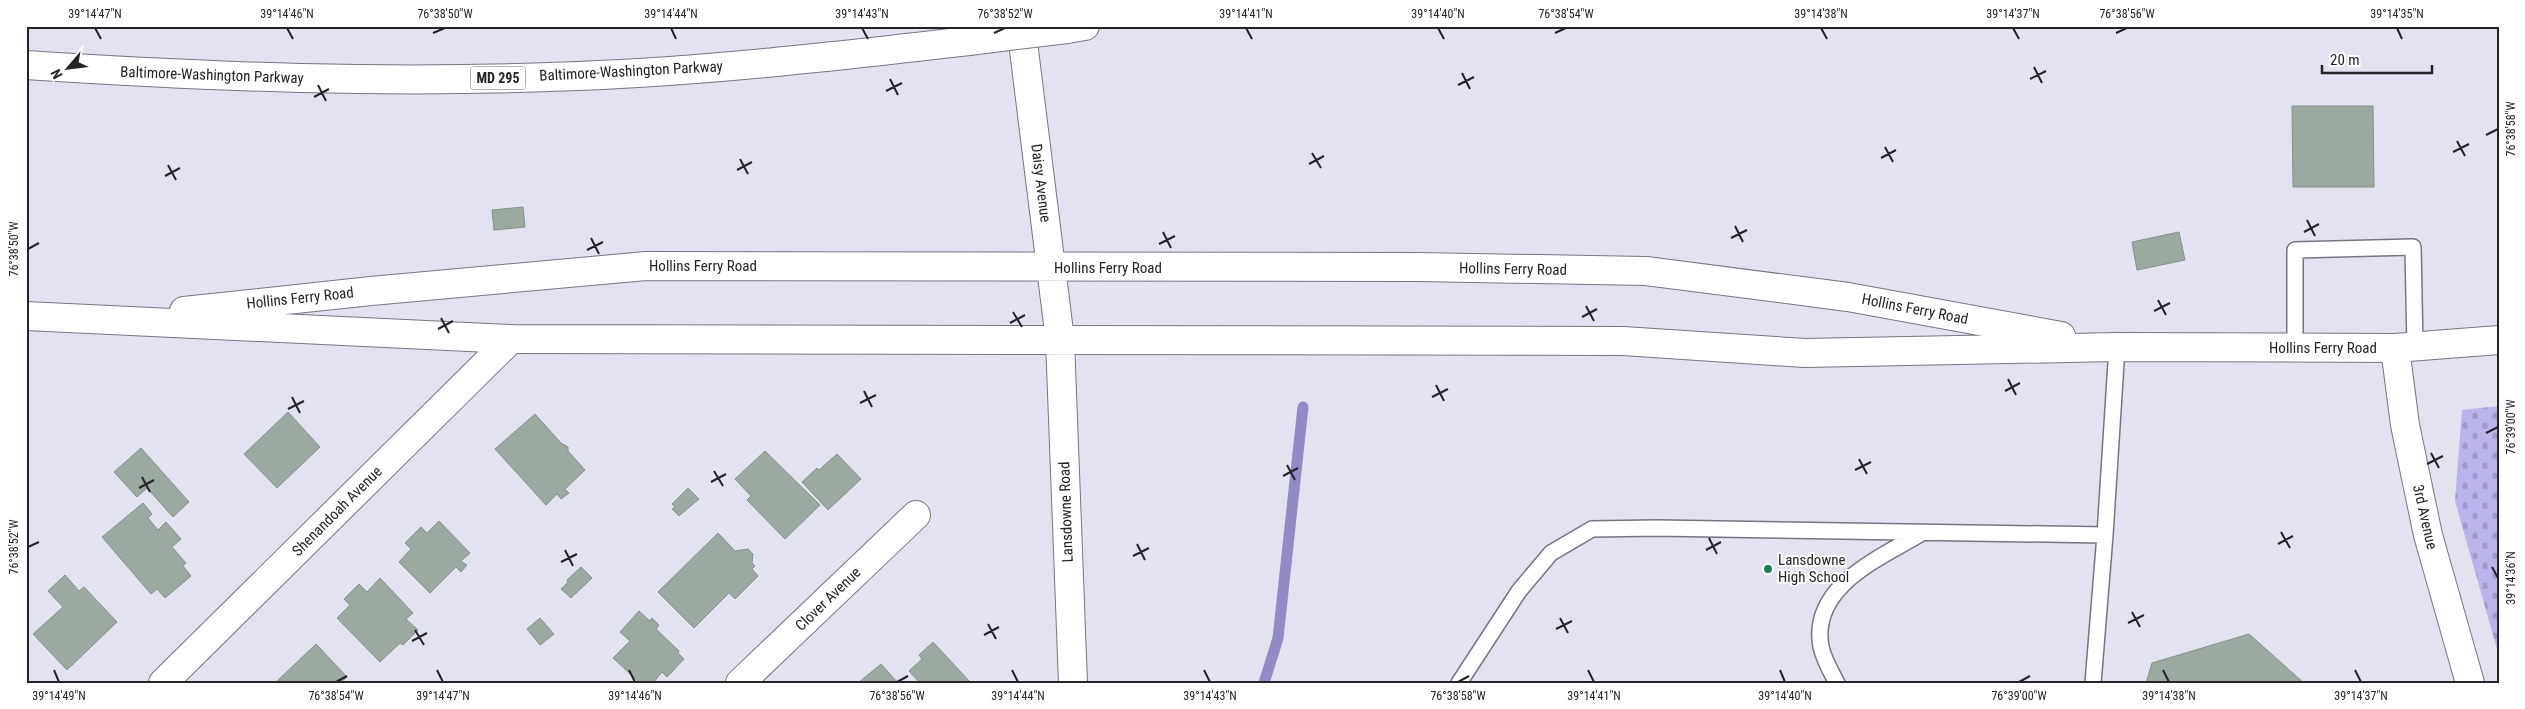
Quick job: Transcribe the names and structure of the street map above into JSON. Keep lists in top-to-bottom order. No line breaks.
{"streets":{"main road":["Baltimore-Washington Parkway","MD 295","Daisy Avenue","Hollins Ferry Road","Shenandoah Avenue","Lansdowne Road","3rd Avenue","Clover Avenue"]},"crossings":[["Daisy Avenue","Hollins Ferry Road"],["Daisy Avenue","Lansdowne Road"],["Hollins Ferry Road","Shenandoah Avenue"],["Hollins Ferry Road","Lansdowne Road"],["Hollins Ferry Road","3rd Avenue"]],"places":["Lansdowne High School"],"scale_bar":"20 m","north":"bottom left","coordinates":["39°14'47\"N","39°14'46\"N","76°38'50\"W","39°14'44\"N","39°14'43\"N","76°38'52\"W","39°14'41\"N","39°14'40\"N","76°38'54\"W","39°14'38\"N","39°14'37\"N","76°38'56\"W","39°14'35\"N","76°38'58\"W","76°39'00\"W","39°14'36\"N","39°14'49\"N"]}
